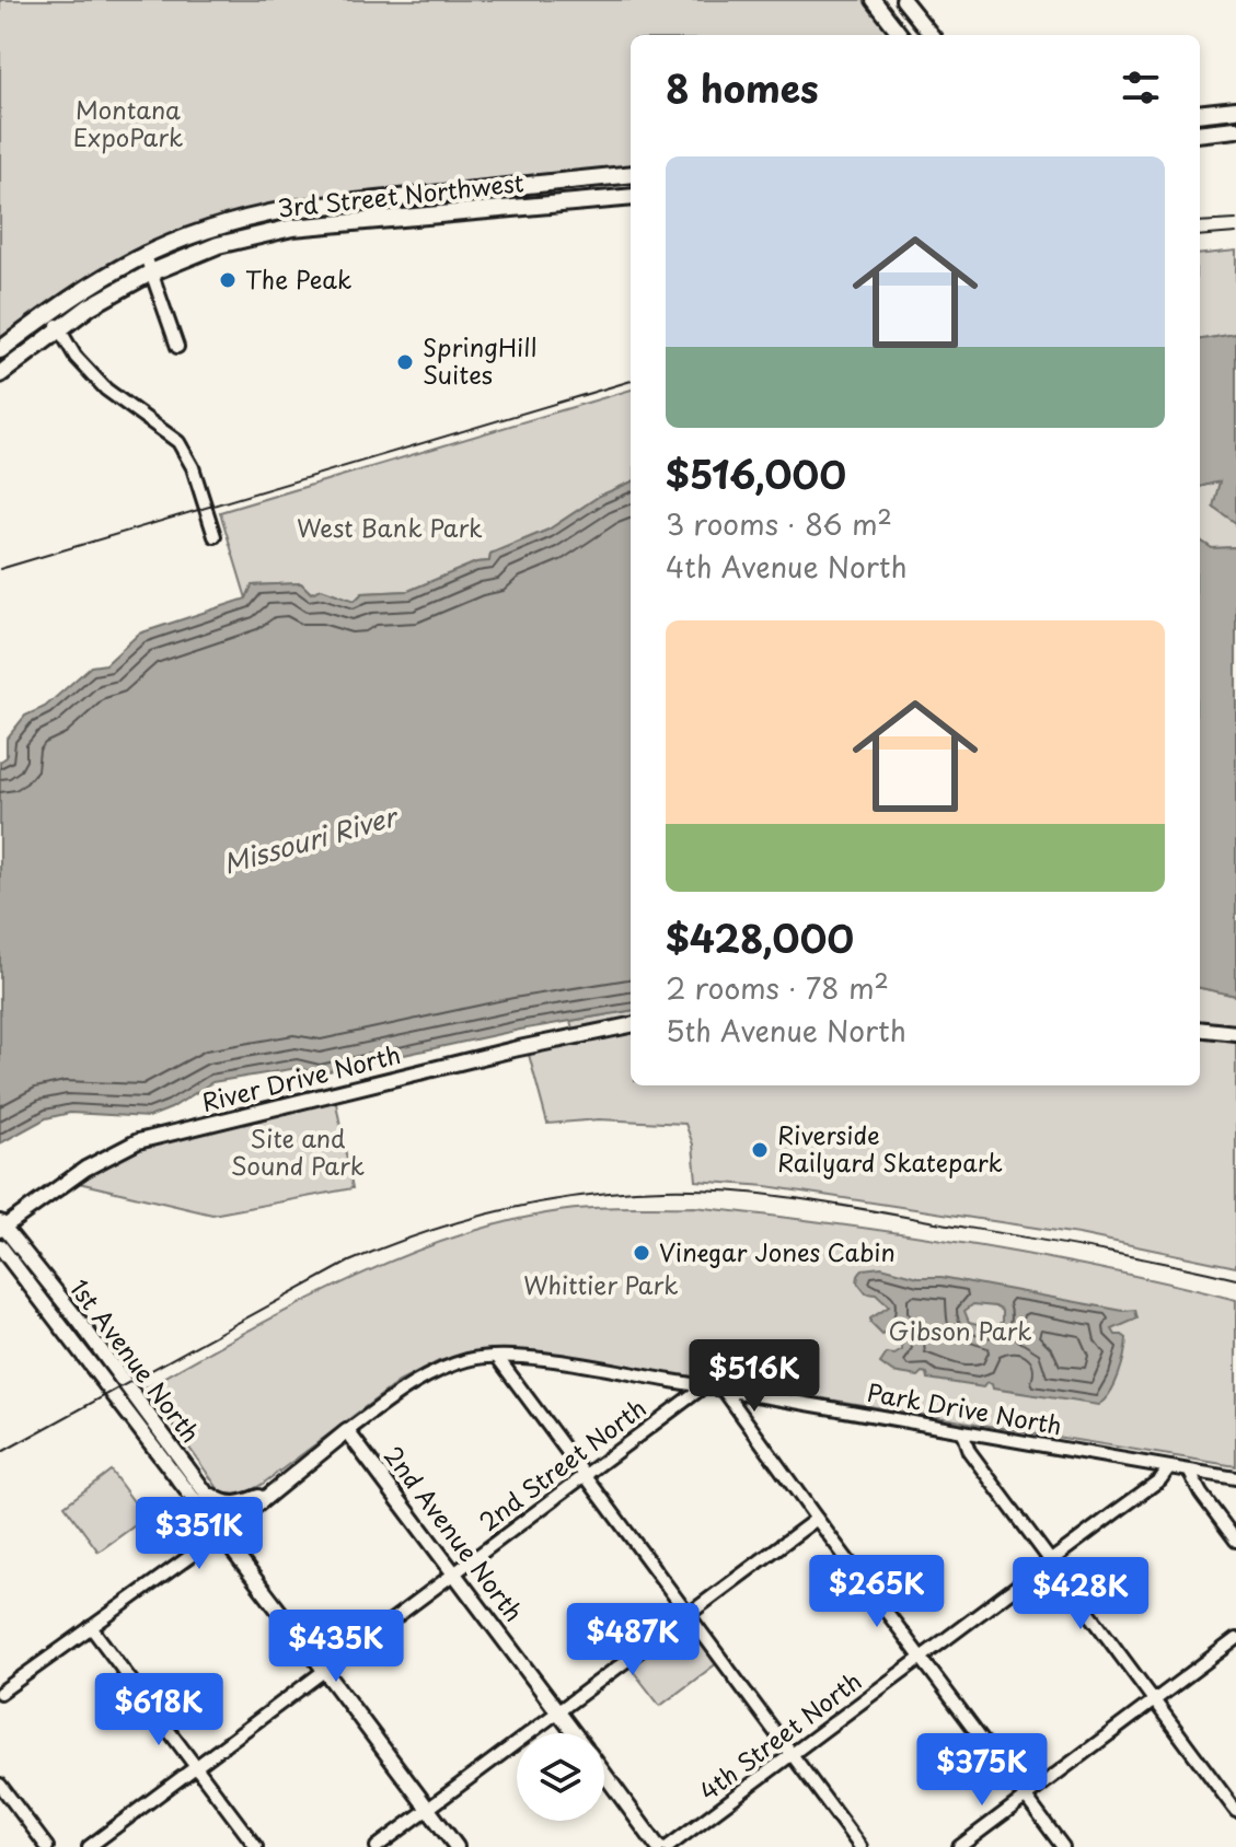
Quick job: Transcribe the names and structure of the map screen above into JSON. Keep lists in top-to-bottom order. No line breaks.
{"streets":{"highway":["3rd Street Northwest"],"main road":["River Drive North","1st Avenue North","Park Drive North","2nd Avenue North"],"street":["2nd Street North","4th Street North"]},"crossings":[["River Drive North","1st Avenue North"],["1st Avenue North","Park Drive North"],["1st Avenue North","2nd Street North"],["Park Drive North","2nd Street North"],["Park Drive North","2nd Avenue North"],["Park Drive North","4th Street North"],["2nd Street North","2nd Avenue North"]],"water":["Missouri River"],"parks":["Montana ExpoPark","West Bank Park","Site and Sound Park","Whittier Park","Gibson Park"],"places":["The Peak","SpringHill Suites","Riverside Railyard Skatepark","Vinegar Jones Cabin"],"page":{"heading":"8 homes","list":[{"name":"$516,000","note":"3 rooms · 86 m² · 4th Avenue North"},{"name":"$428,000","note":"2 rooms · 78 m² · 5th Avenue North"}],"price":["$516K","$351K","$265K","$428K","$487K","$435K","$618K","$375K"]}}
